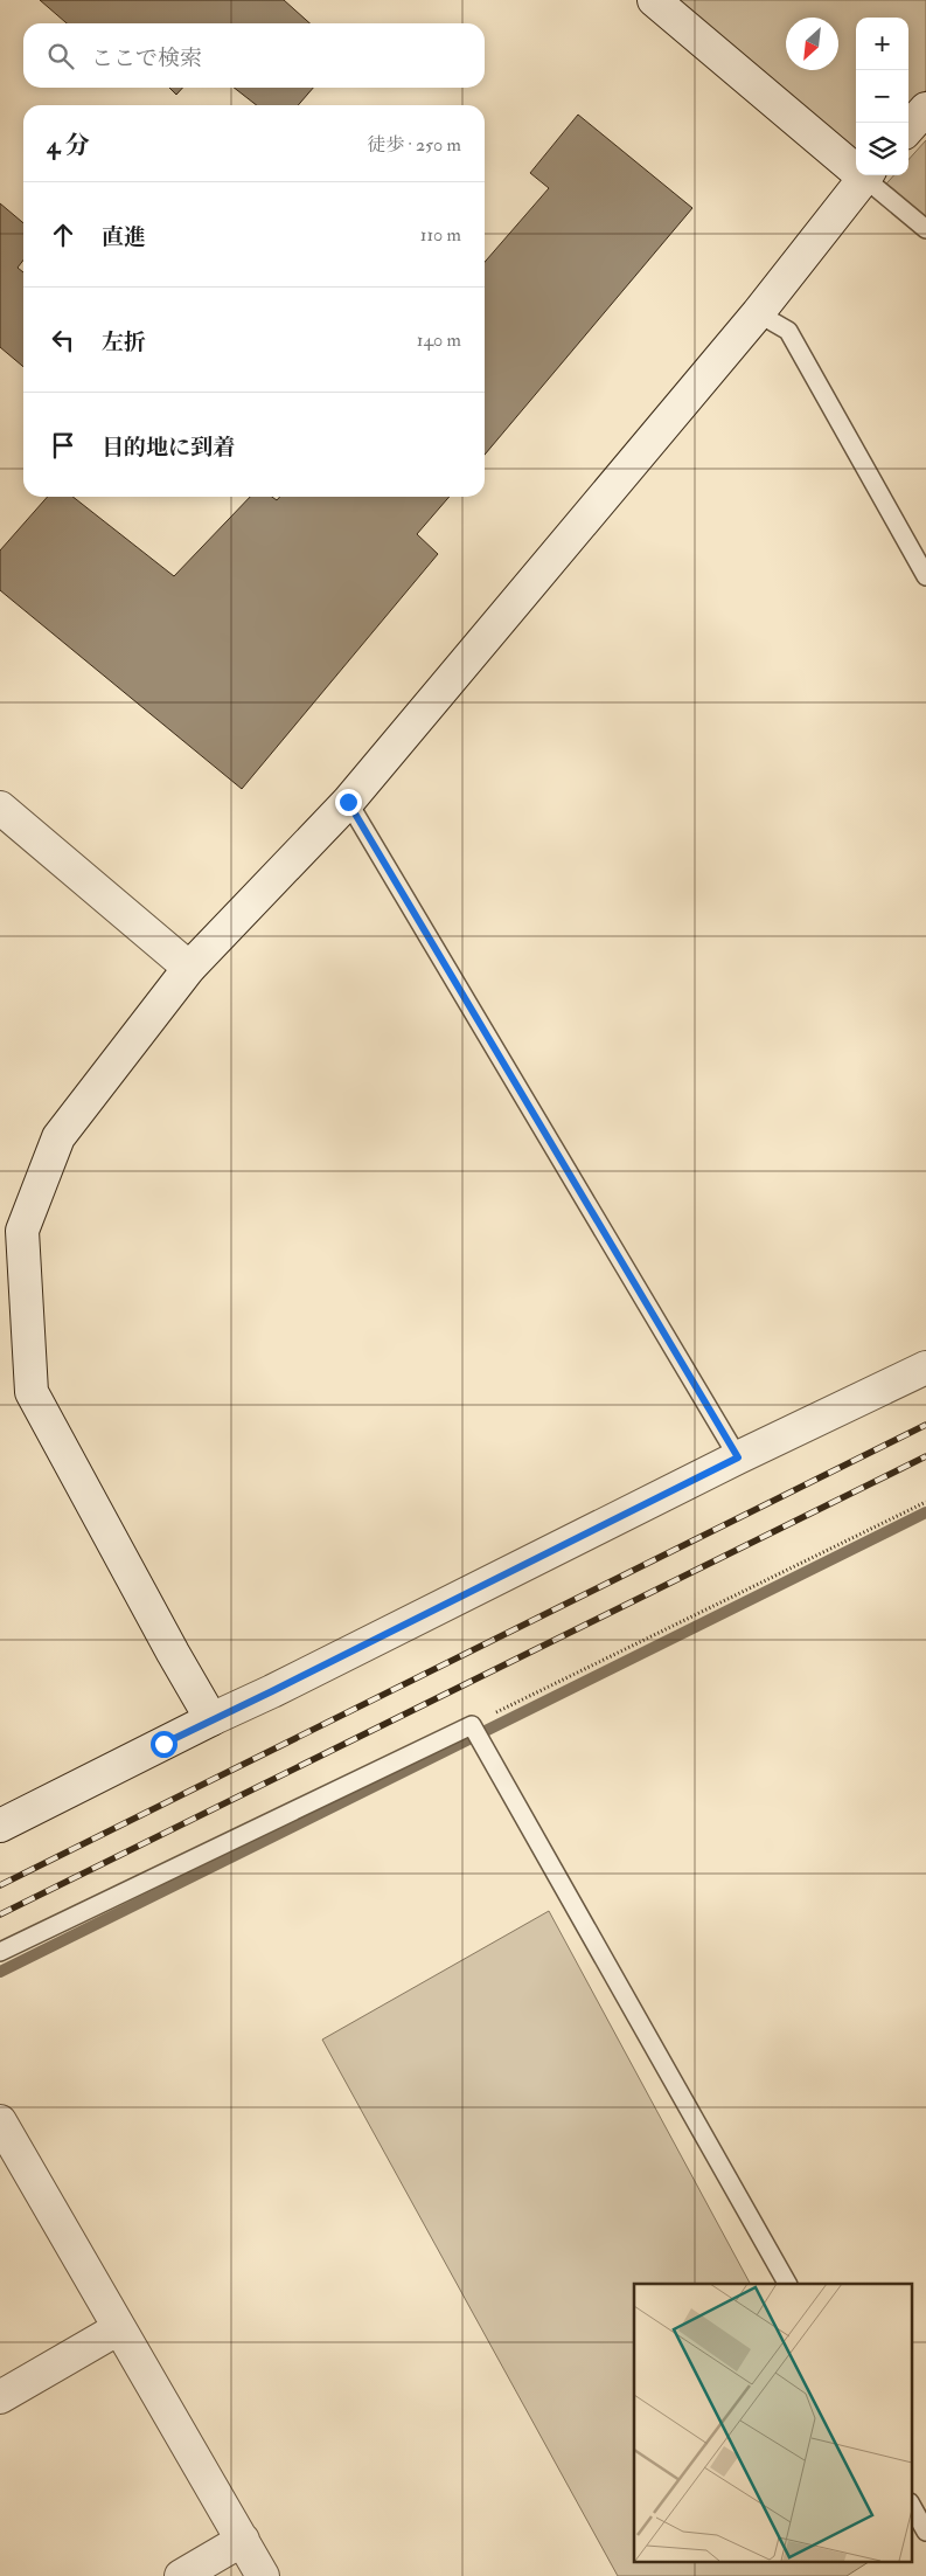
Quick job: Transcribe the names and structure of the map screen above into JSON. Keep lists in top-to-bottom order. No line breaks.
{"north":"bottom left","page":{"map_buttons":["+","−"],"search":"ここで検索","heading":["4 分","徒歩 · 250 m"],"list":[["直進","110 m"],["左折","140 m"],"目的地に到着"]}}
